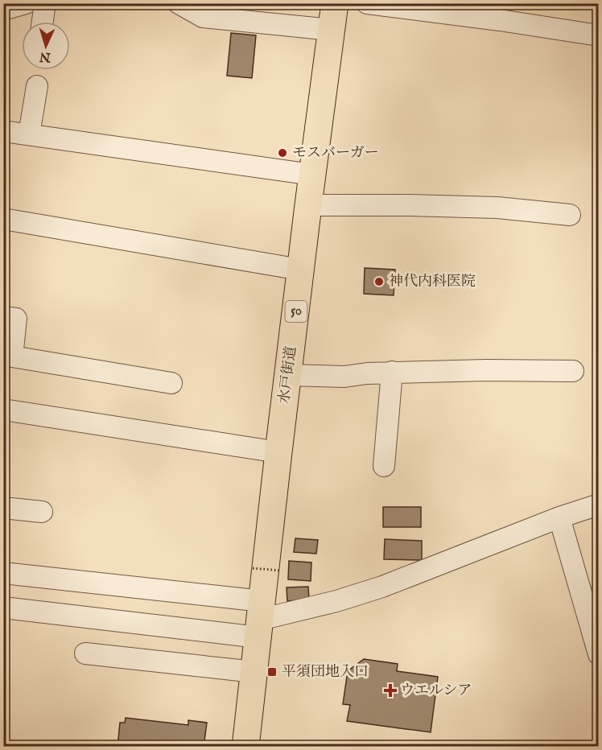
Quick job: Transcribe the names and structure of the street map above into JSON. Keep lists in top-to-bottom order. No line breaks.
{"streets":{"main road":["50","水戸街道"]},"places":{"other":["モスバーガー","神代内科医院"],"transit":["平須団地入口"],"health":["ウエルシア"]},"north":"bottom"}
